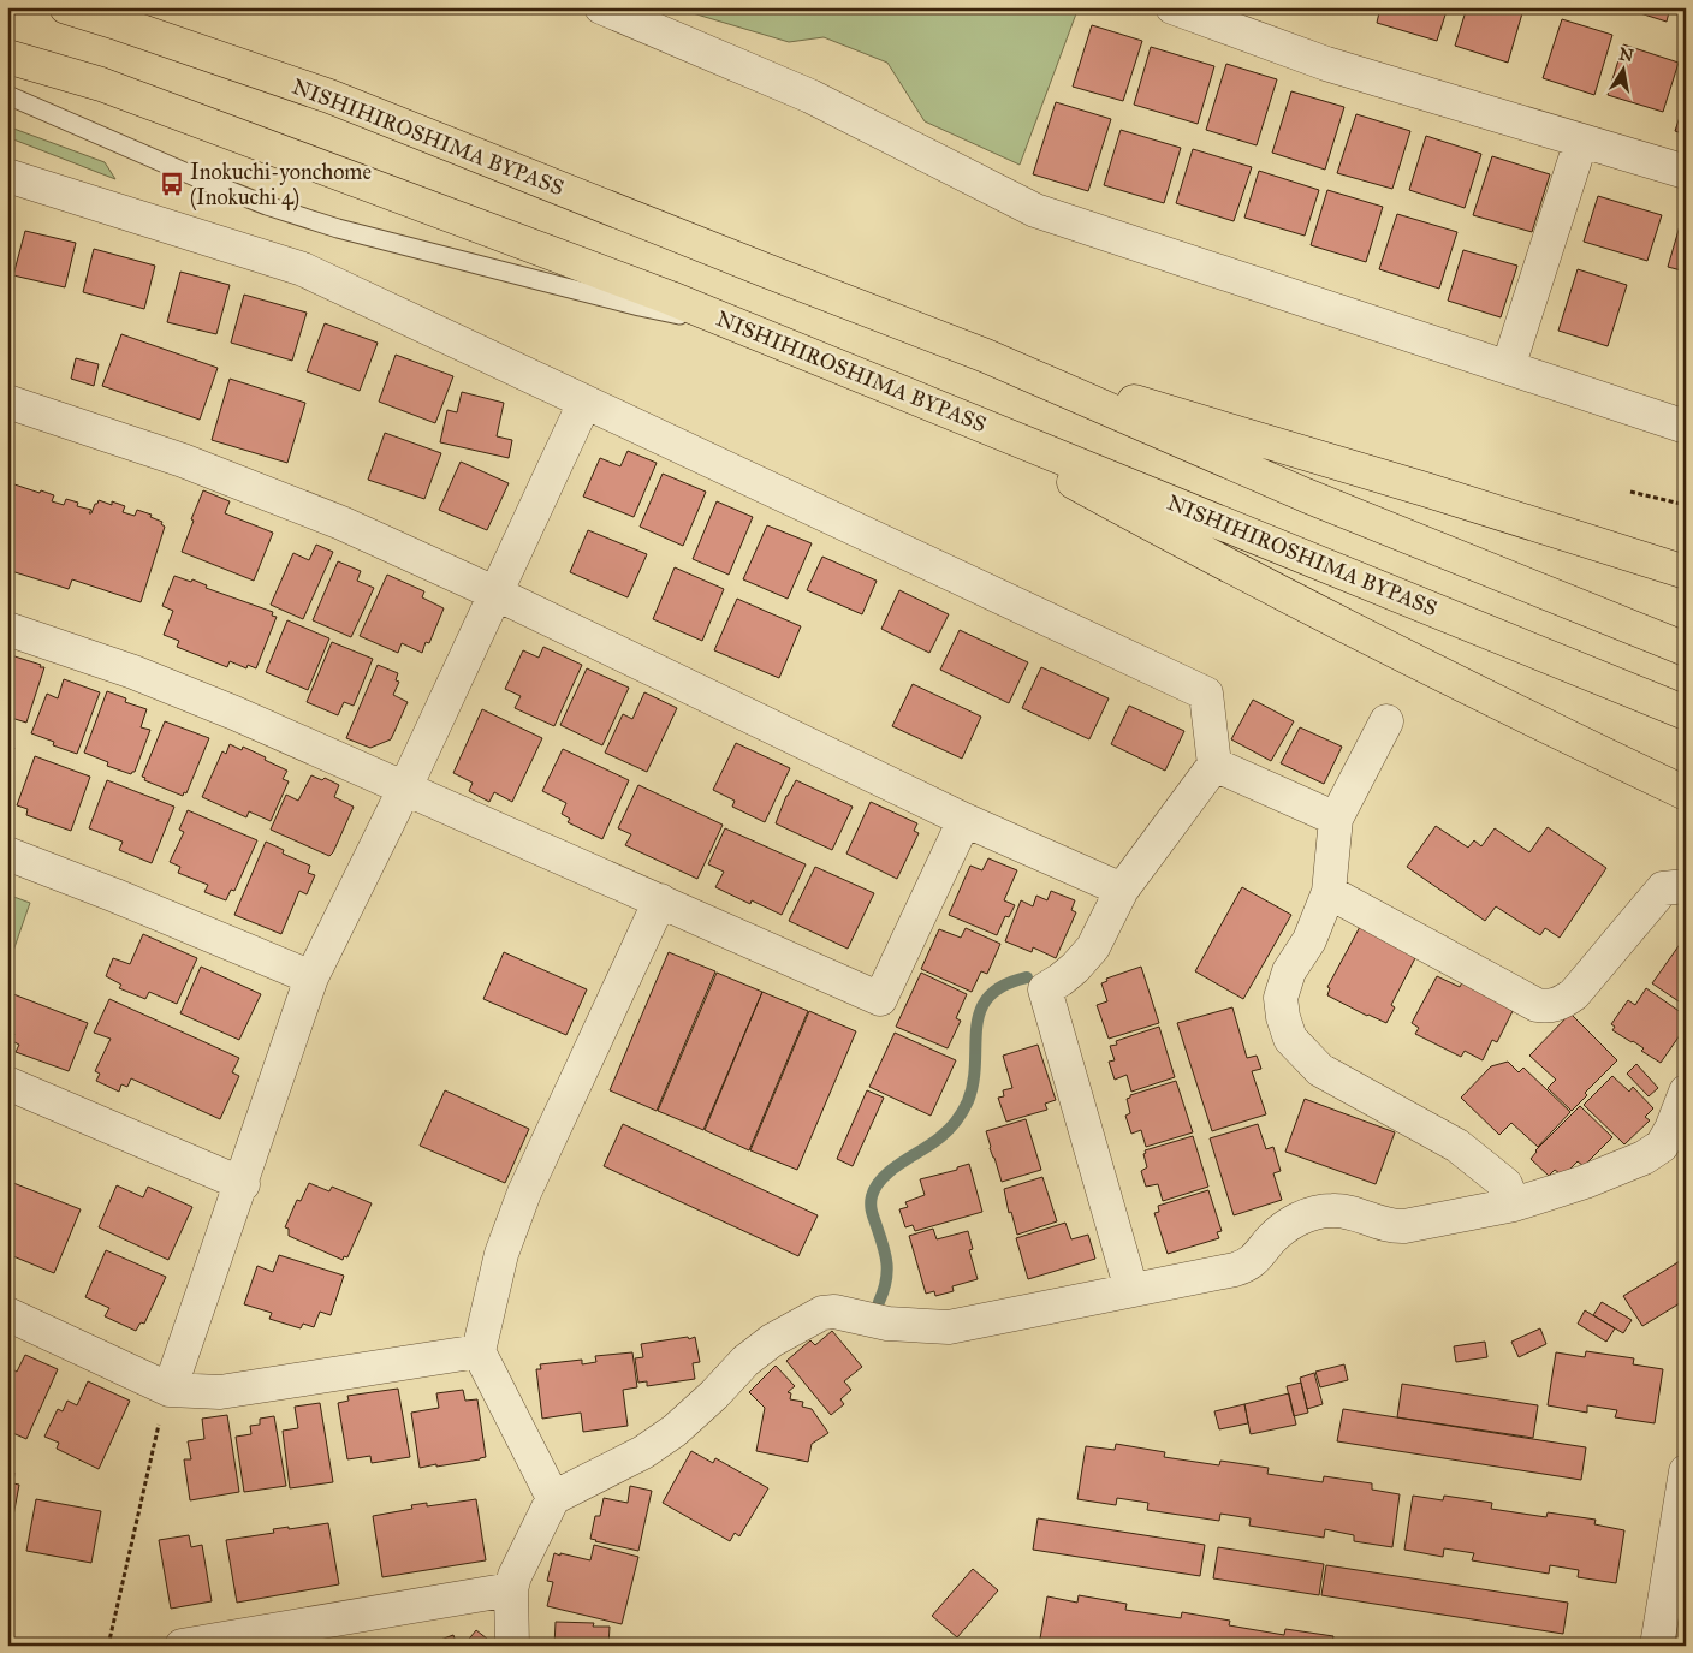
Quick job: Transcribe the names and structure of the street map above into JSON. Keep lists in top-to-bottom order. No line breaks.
{"streets":{"highway":["NISHIHIROSHIMA BYPASS"]},"places":{"bus stop":["Inokuchi-yonchome (Inokuchi 4)"]},"north":"top"}
